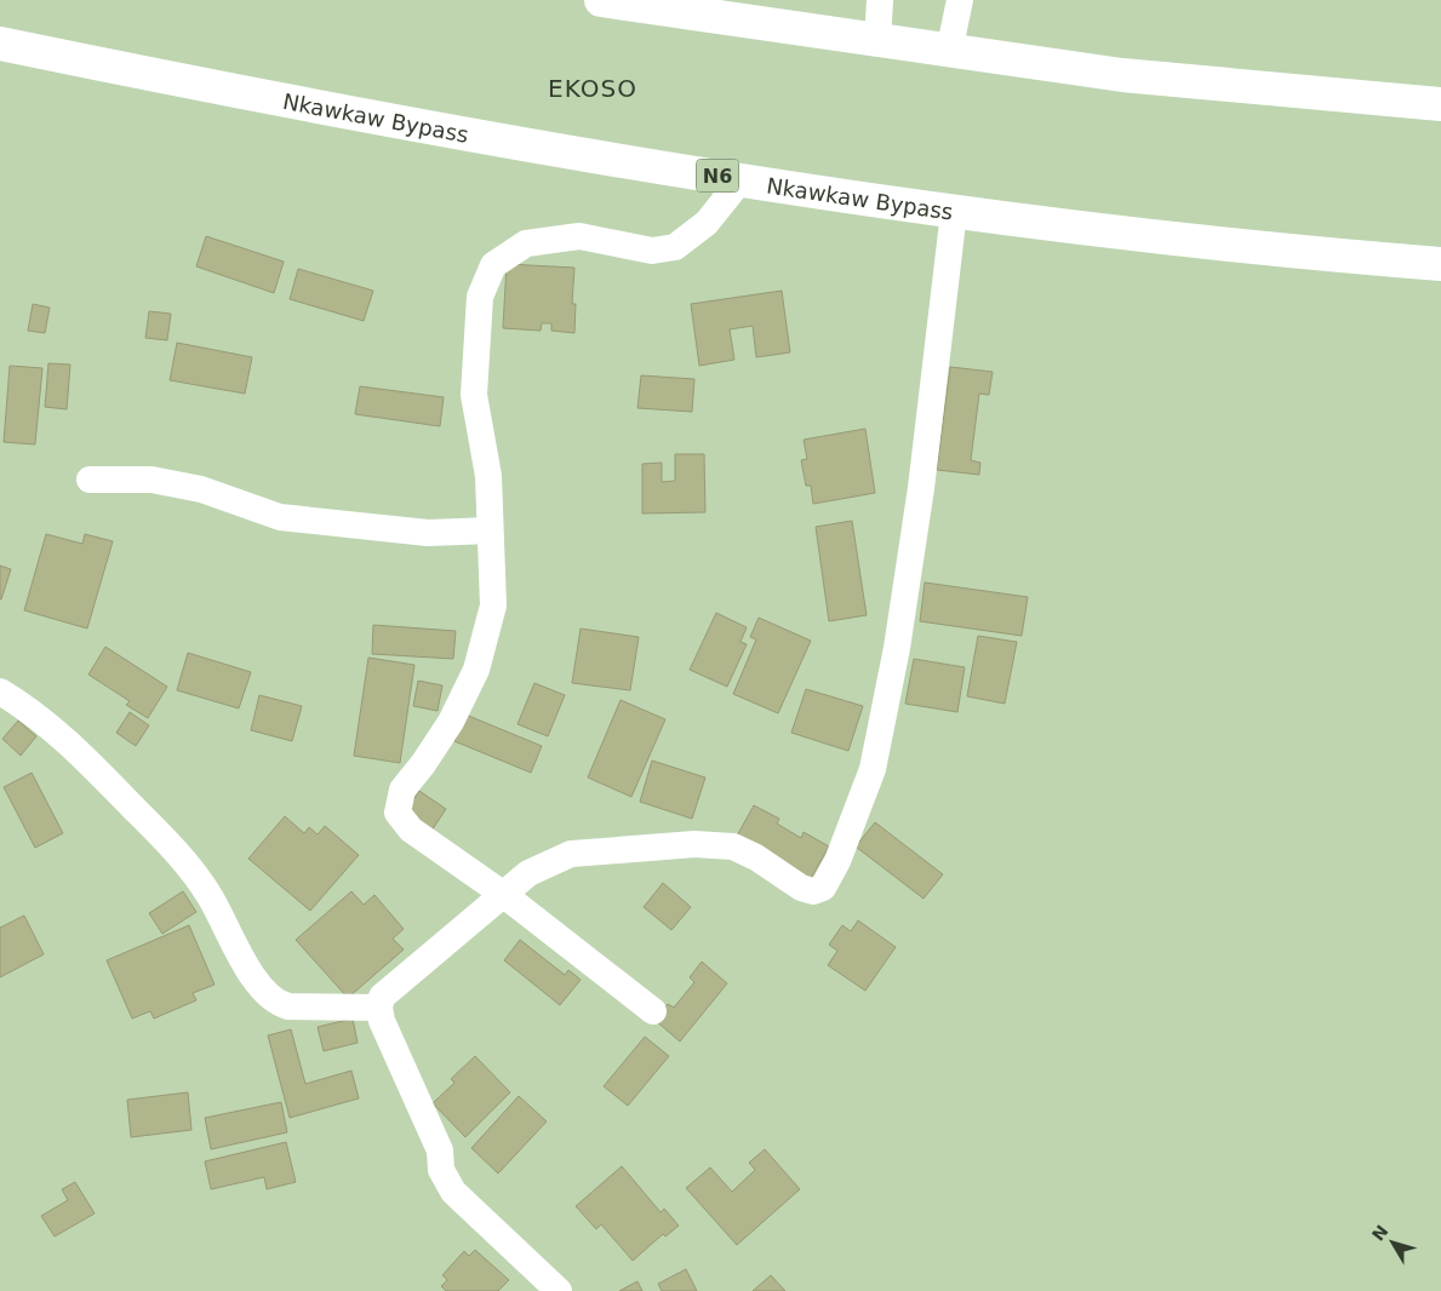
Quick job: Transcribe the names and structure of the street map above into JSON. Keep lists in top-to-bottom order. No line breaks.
{"streets":{"highway":["Nkawkaw Bypass","N6"]},"districts":["EKOSO"],"north":"top left"}
